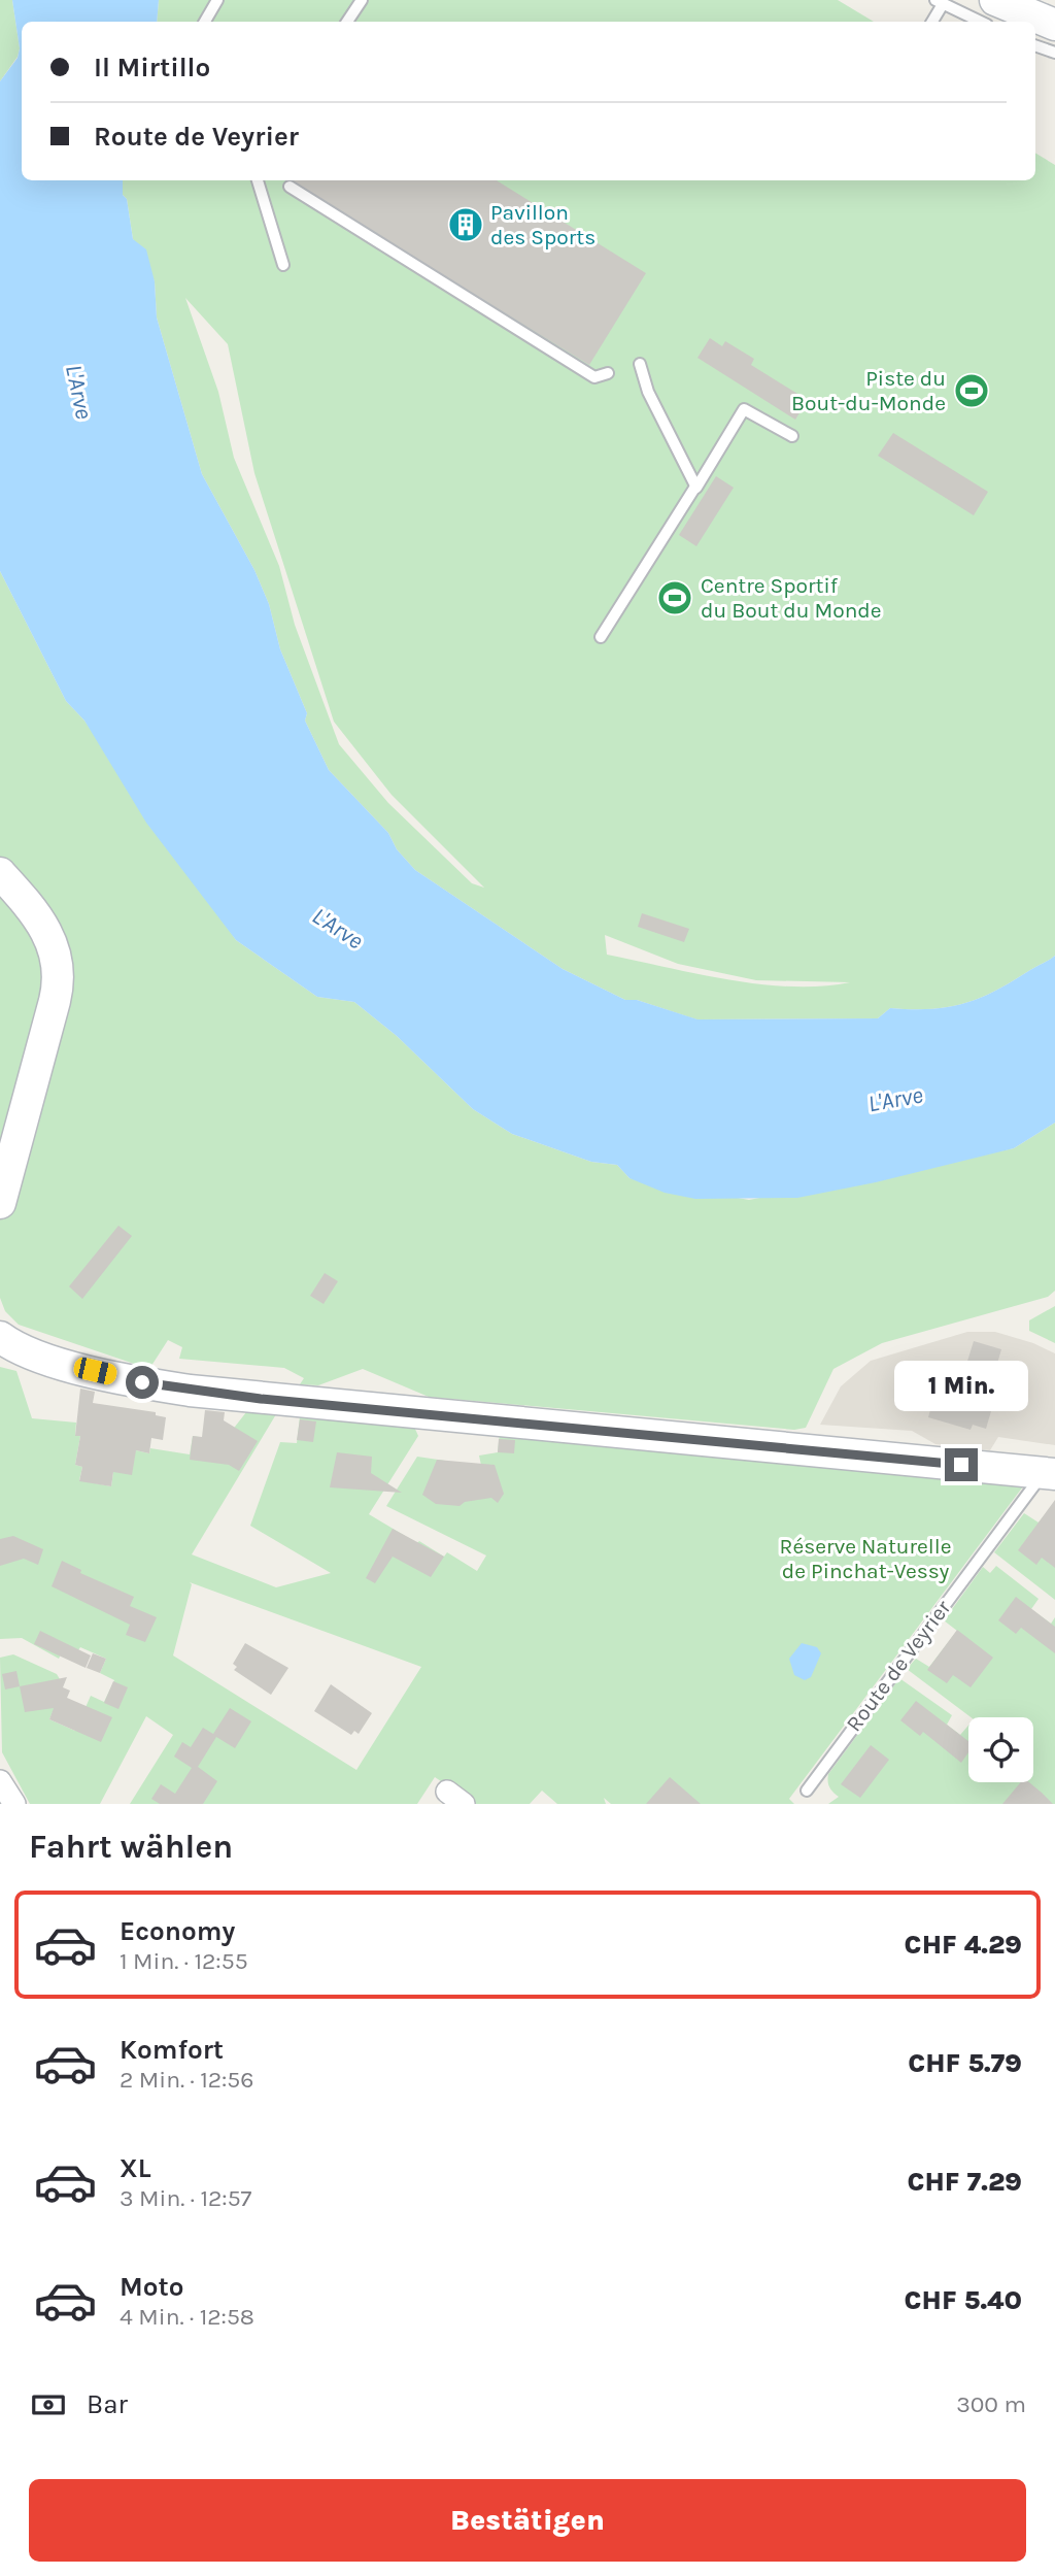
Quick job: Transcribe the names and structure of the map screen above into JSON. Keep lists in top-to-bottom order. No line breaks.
{"streets":{"main road":["Route de Veyrier"]},"water":["L'Arve"],"parks":["Réserve Naturelle de Pinchat-Vessy"],"places":{"building":["Pavillon des Sports"],"sports":["Piste du Bout-du-Monde","Centre Sportif du Bout du Monde"]},"page":{"banner":["Il Mirtillo","Route de Veyrier"],"bubble":"1 Min.","heading":"Fahrt wählen","list":[{"name":"Economy","note":"1 Min. · 12:55","value":"CHF 4.29"},{"name":"Komfort","note":"2 Min. · 12:56","value":"CHF 5.79"},{"name":"XL","note":"3 Min. · 12:57","value":"CHF 7.29"},{"name":"Moto","note":"4 Min. · 12:58","value":"CHF 5.40"}],"pay":["Bar","300 m"],"buttons":"Bestätigen"}}
